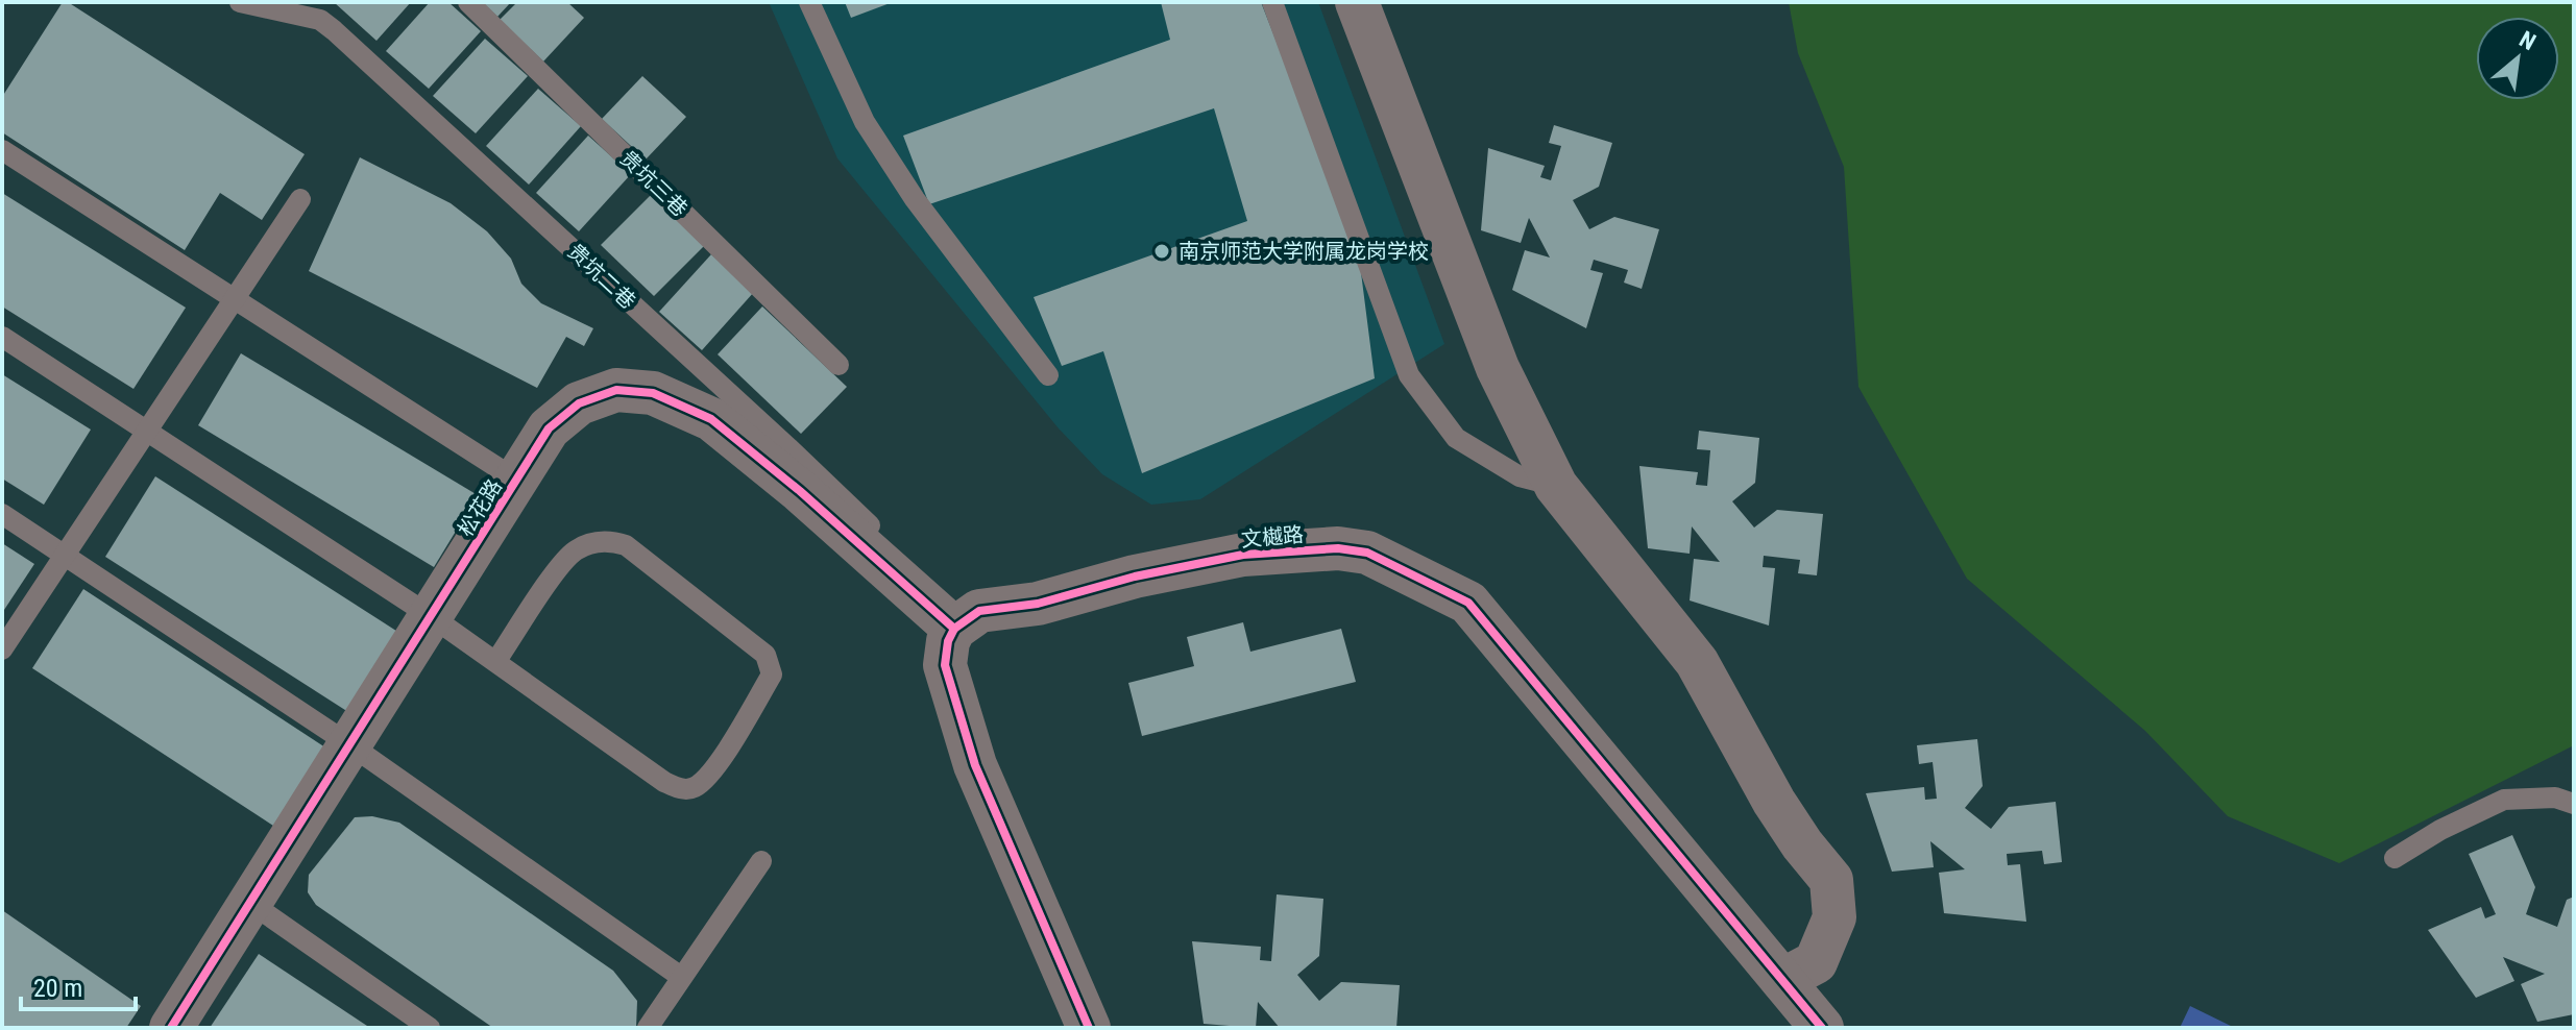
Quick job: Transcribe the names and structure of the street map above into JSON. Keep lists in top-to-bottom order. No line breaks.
{"streets":{"street":["松花路","文樾路"],"lane":["贵坑三巷","贵坑二巷"]},"crossings":[["贵坑二巷","松花路"],["贵坑二巷","文樾路"],["松花路","文樾路"]],"places":["南京师范大学附属龙岗学校"],"scale_bar":"20 m","north":"top right"}
